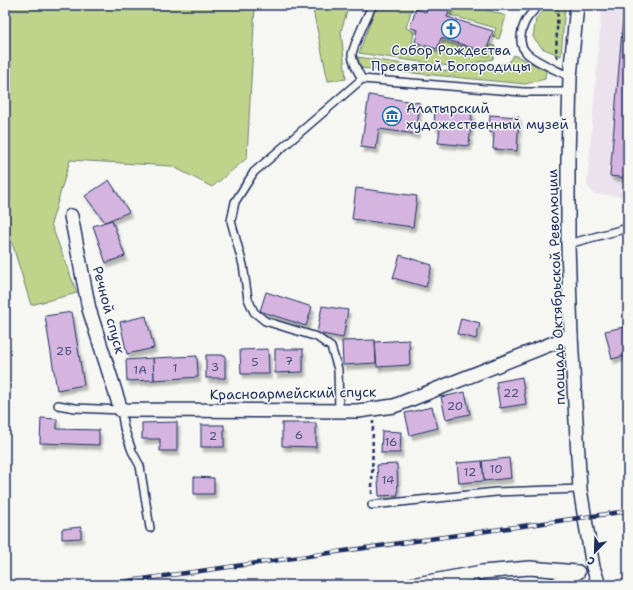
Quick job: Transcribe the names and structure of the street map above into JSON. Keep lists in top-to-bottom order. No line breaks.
{"streets":{"street":["площадь Октябрьской Революции","Речной спуск","Красноармейский спуск"]},"crossings":[["площадь Октябрьской Революции","Красноармейский спуск"],["Речной спуск","Красноармейский спуск"]],"places":{"church":["Собор Рождества Пресвятой Богородицы"],"museum":["Алатырский художественный музей"]},"house_numbers":["2Б","7","5","3","1","1А","22","20","6","2","16","10","12","14"],"north":"bottom left"}
